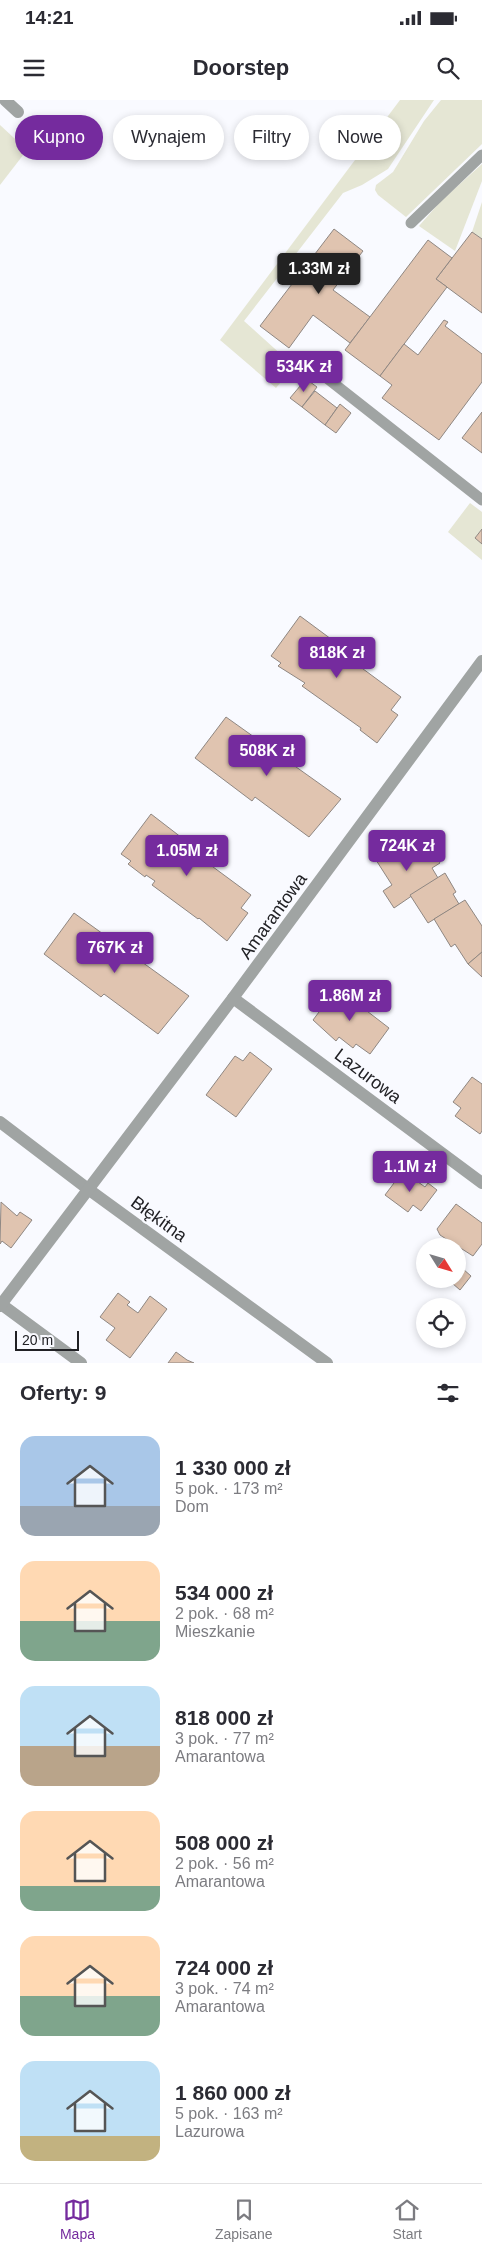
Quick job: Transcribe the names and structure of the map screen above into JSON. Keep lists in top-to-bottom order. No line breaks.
{"streets":{"street":["Amarantowa","Lazurowa","Błękitna"]},"crossings":[["Amarantowa","Lazurowa"],["Amarantowa","Błękitna"]],"scale_bar":"20 m","north":"bottom right","page":{"status":"14:21","header":"Doorstep","chip":["Kupno","Wynajem","Filtry","Nowe"],"price":["1.33M zł","534K zł","818K zł","508K zł","724K zł","1.05M zł","767K zł","1.86M zł","1.1M zł"],"scale":"20 m","heading":"Oferty: 9","list":[{"name":"1 330 000 zł","note":"5 pok. · 173 m² · Dom"},{"name":"534 000 zł","note":"2 pok. · 68 m² · Mieszkanie"},{"name":"818 000 zł","note":"3 pok. · 77 m² · Amarantowa"},{"name":"508 000 zł","note":"2 pok. · 56 m² · Amarantowa"},{"name":"724 000 zł","note":"3 pok. · 74 m² · Amarantowa"},{"name":"1 860 000 zł","note":"5 pok. · 163 m² · Lazurowa"}],"tabs":["Mapa","Zapisane","Start"]}}
